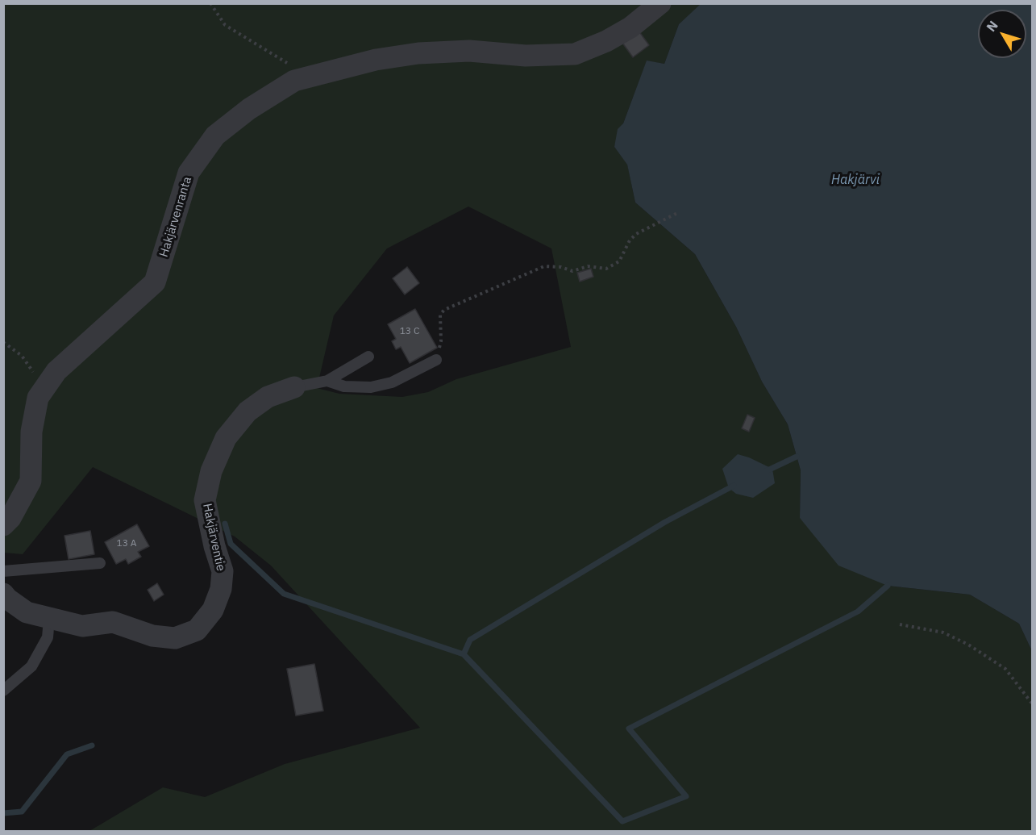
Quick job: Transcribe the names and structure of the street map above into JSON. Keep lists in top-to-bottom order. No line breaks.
{"streets":{"street":["Hakjärvenranta","Hakjärventie"]},"water":["Hakjärvi"],"house_numbers":["13 C","13 A"],"north":"top left"}
